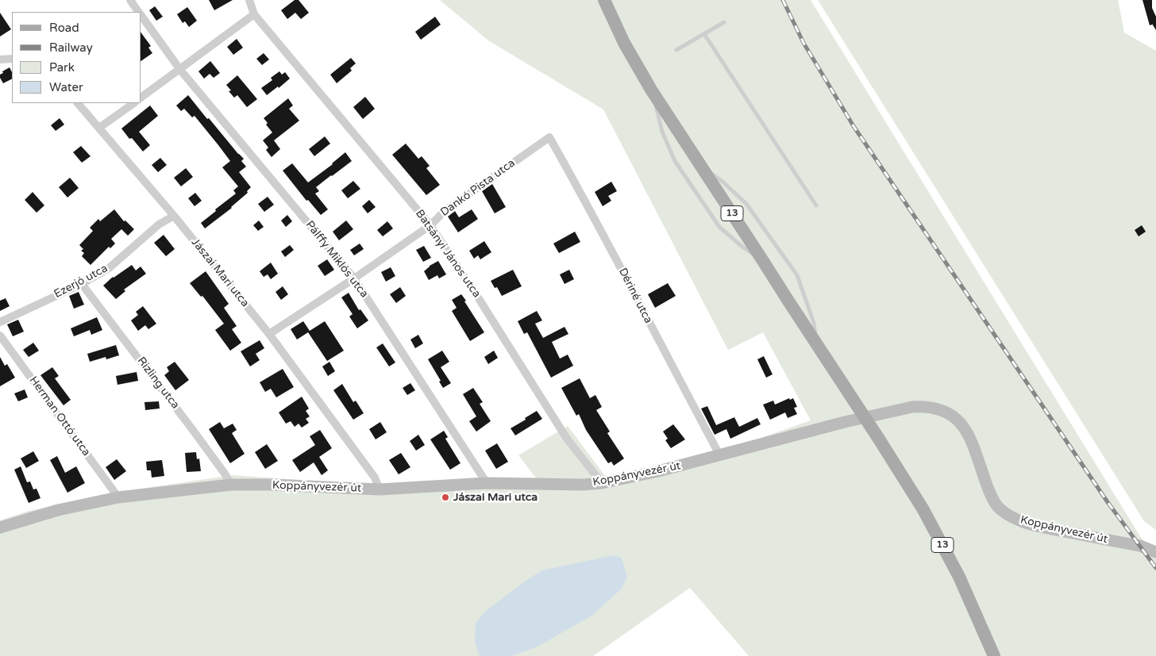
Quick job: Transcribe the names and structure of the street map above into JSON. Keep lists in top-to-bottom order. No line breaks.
{"streets":{"main road":["13"],"street":["Dankó Pista utca","Batsányi János utca","Pálffy Miklós utca","Jászai Mari utca","Ezerjó utca","Dériné utca","Rizling utca","Herman Ottó utca","Koppányvezér út"]},"crossings":[["Dankó Pista utca","Batsányi János utca"],["Dankó Pista utca","Pálffy Miklós utca"],["Dankó Pista utca","Jászai Mari utca"],["Dankó Pista utca","Dériné utca"],["Batsányi János utca","Koppányvezér út"],["Pálffy Miklós utca","Koppányvezér út"],["Jászai Mari utca","Ezerjó utca"],["Jászai Mari utca","Koppányvezér út"],["Ezerjó utca","Rizling utca"],["Dériné utca","Koppányvezér út"],["Rizling utca","Koppányvezér út"],["Herman Ottó utca","Koppányvezér út"]],"places":["Jászai Mari utca"],"legend":["Road","Railway","Park","Water"]}
